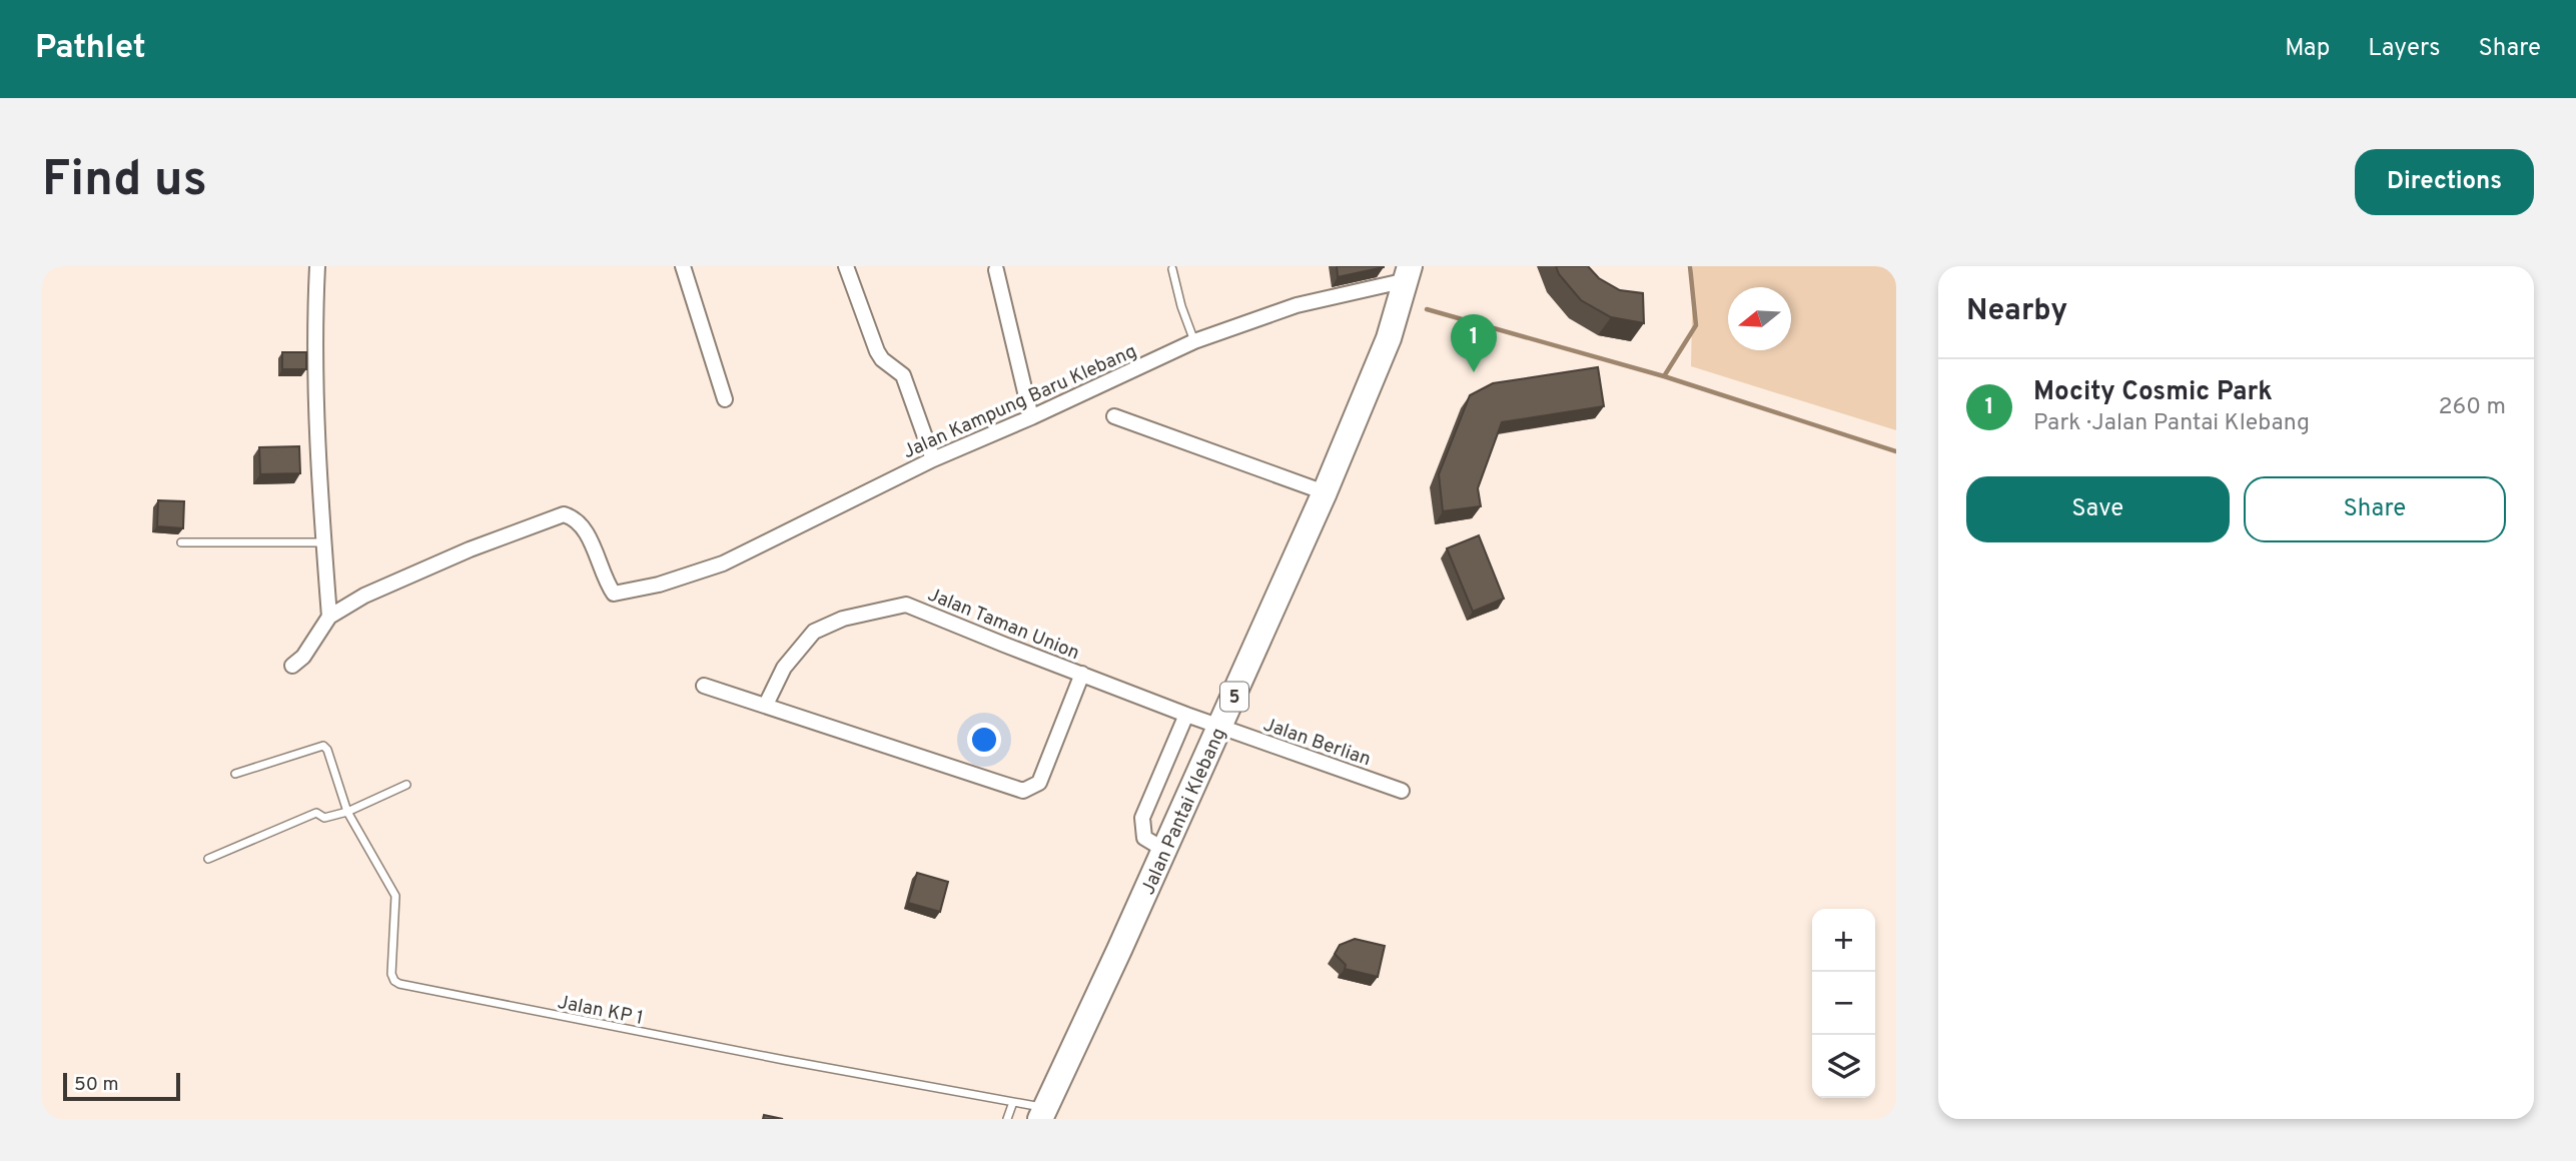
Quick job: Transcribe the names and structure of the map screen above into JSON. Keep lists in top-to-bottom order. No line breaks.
{"streets":{"highway":["5","Jalan Pantai Klebang"],"street":["Jalan Kampung Baru Klebang","Jalan Taman Union","Jalan Berlian"],"lane":["Jalan KP 1"]},"crossings":[["Jalan Kampung Baru Klebang","Jalan Pantai Klebang"],["Jalan Taman Union","Jalan Berlian"],["Jalan Taman Union","Jalan Pantai Klebang"],["Jalan Berlian","Jalan Pantai Klebang"],["Jalan Pantai Klebang","Jalan KP 1"]],"scale_bar":"50 m","north":"left","page":{"header":"Pathlet","nav":["Map","Layers","Share"],"buttons":["Directions",["Save","Share"]],"title":"Find us","heading":"Nearby","pins":"1","list":[{"mark":"1","name":"Mocity Cosmic Park","note":"Park · Jalan Pantai Klebang","value":"260 m"}],"map_buttons":["+","−"],"scale":"50 m"}}
